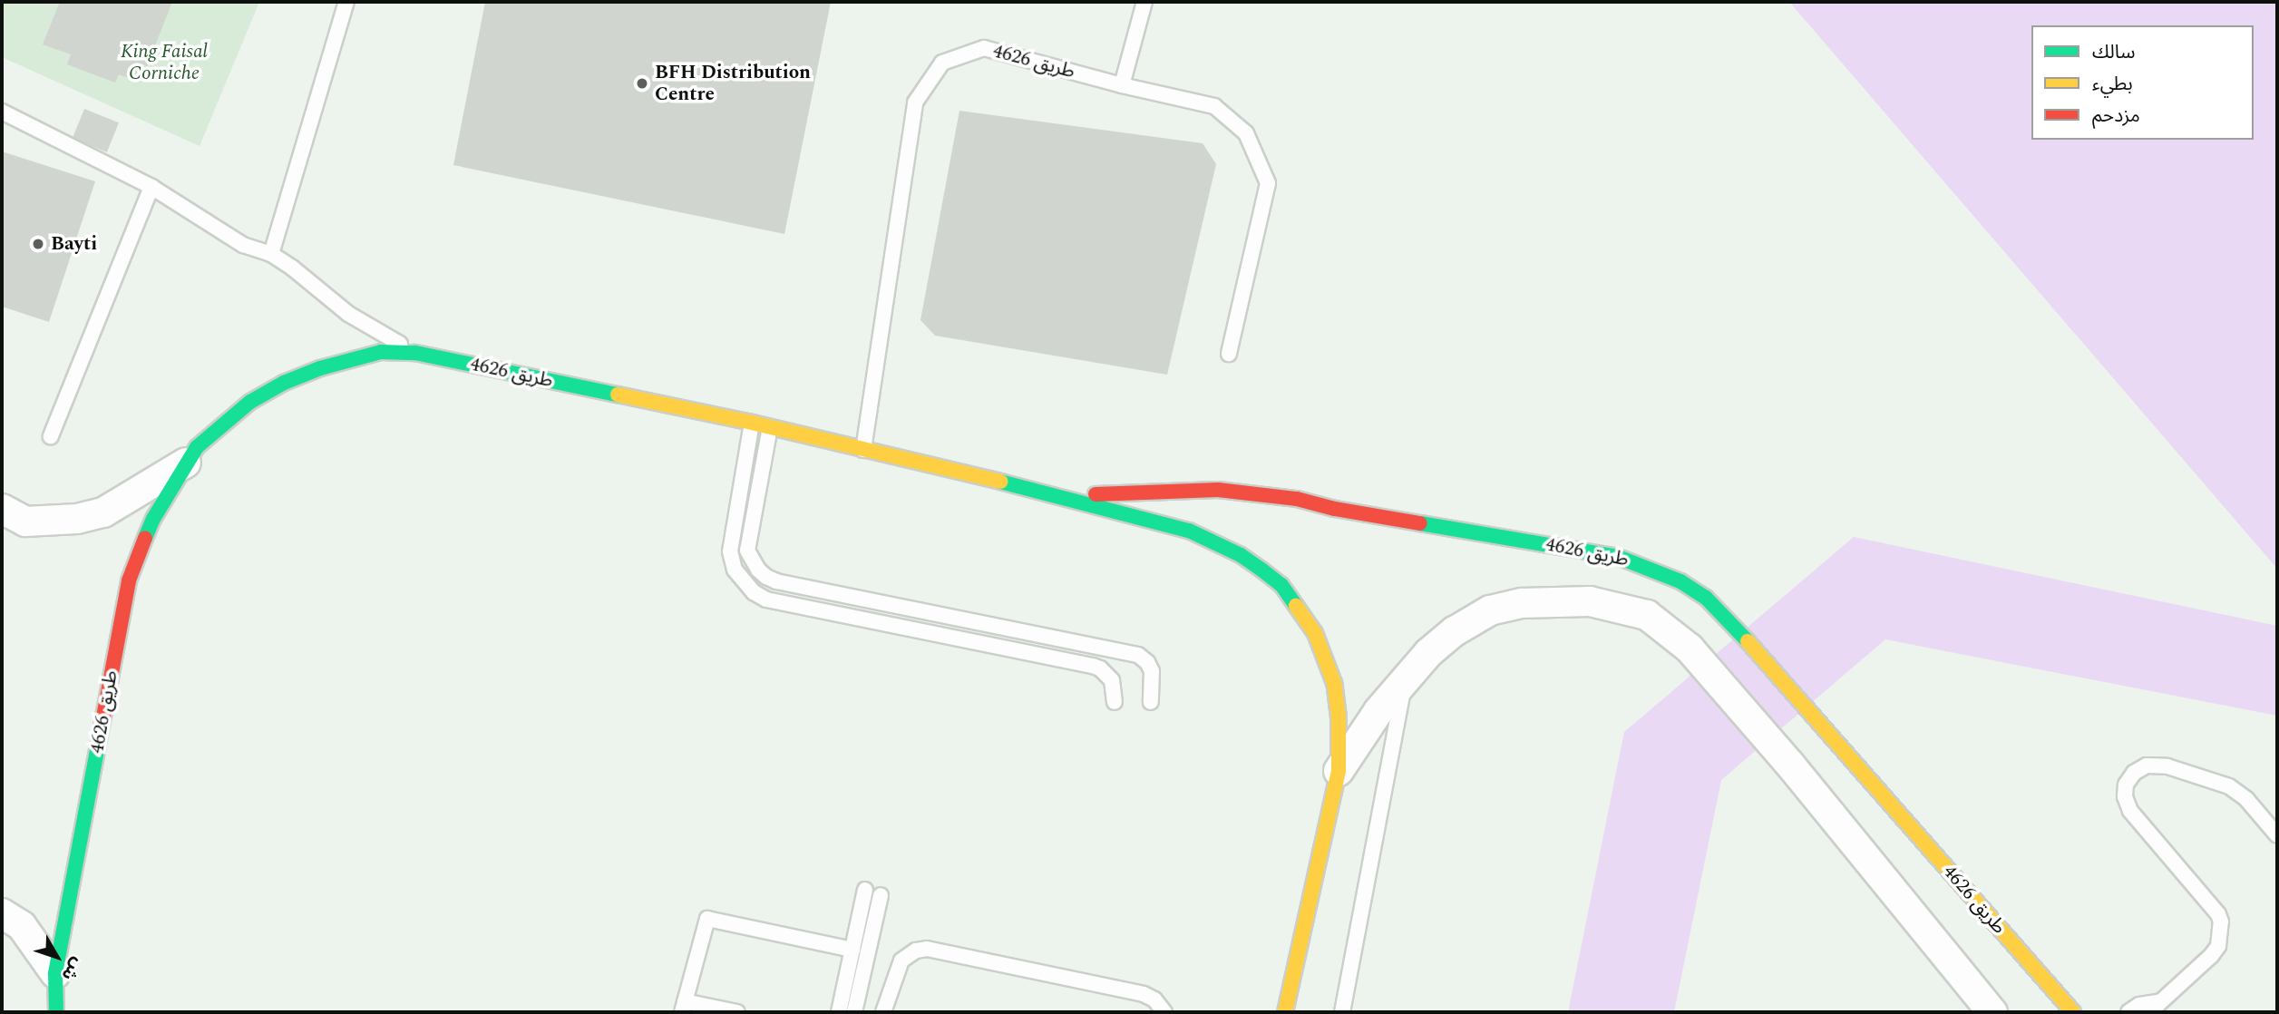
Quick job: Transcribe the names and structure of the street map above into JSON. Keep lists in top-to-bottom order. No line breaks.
{"streets":{"street":["طريق 4626"]},"parks":["King Faisal Corniche"],"places":["BFH Distribution Centre","Bayti"],"legend":["سالك","بطيء","مزدحم"],"north":"bottom right"}
